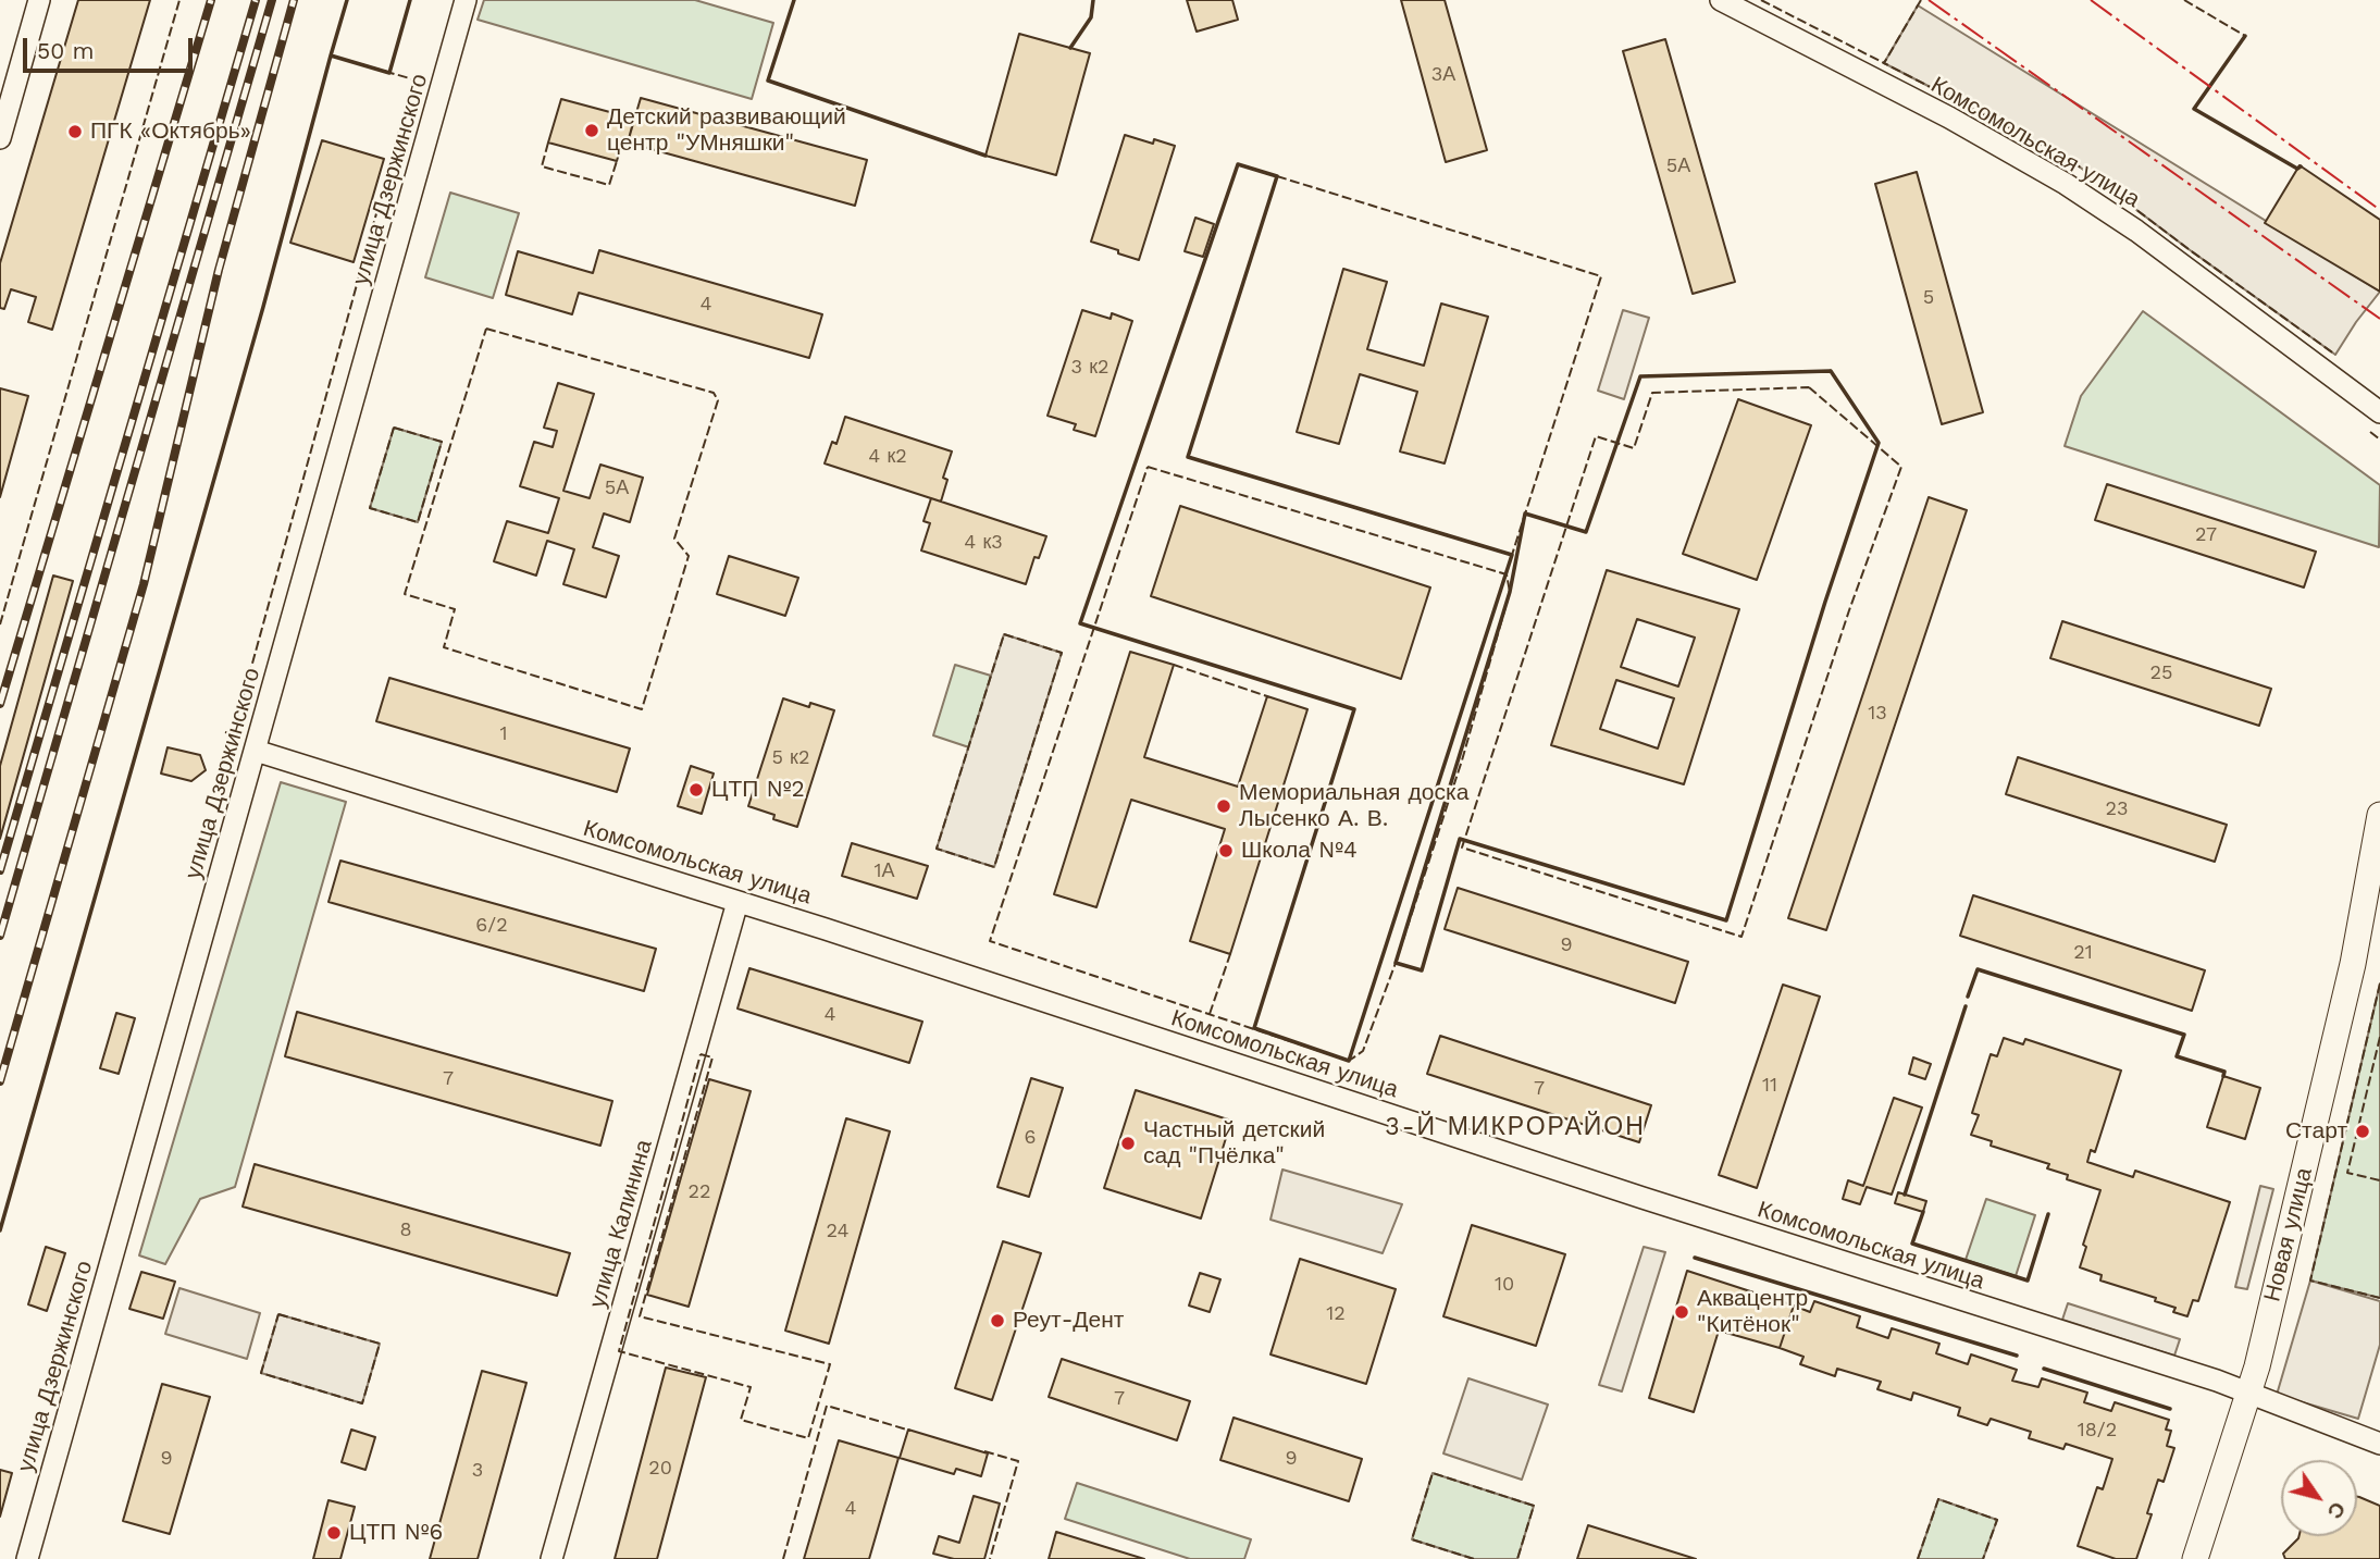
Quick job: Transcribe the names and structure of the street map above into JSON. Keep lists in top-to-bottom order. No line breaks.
{"streets":{"street":["Комсомольская улица","улица Дзержинского","улица Калинина","Новая улица"]},"crossings":[["Комсомольская улица","улица Дзержинского"],["Комсомольская улица","улица Калинина"],["Комсомольская улица","Новая улица"]],"districts":["3-Й МИКРОРАЙОН"],"places":["Детский развивающий центр \"УМняшки\"","ПГК «Октябрь»","ЦТП №2","Мемориальная доска Лысенко А. В.","Школа №4","Старт","Частный детский сад \"Пчёлка\"","Аквацентр \"Китёнок\"","Реут-Дент","ЦТП №6"],"house_numbers":["3А","5А","5","4","3 к2","4 к2","5А","27","4 к3","25","13","1","5 к2","23","1А","6/2","9","21","4","7","11","7","6","22","8","24","10","12","7","18/2","9","9","20","3","4"],"scale_bar":"50 m","north":"bottom right"}
